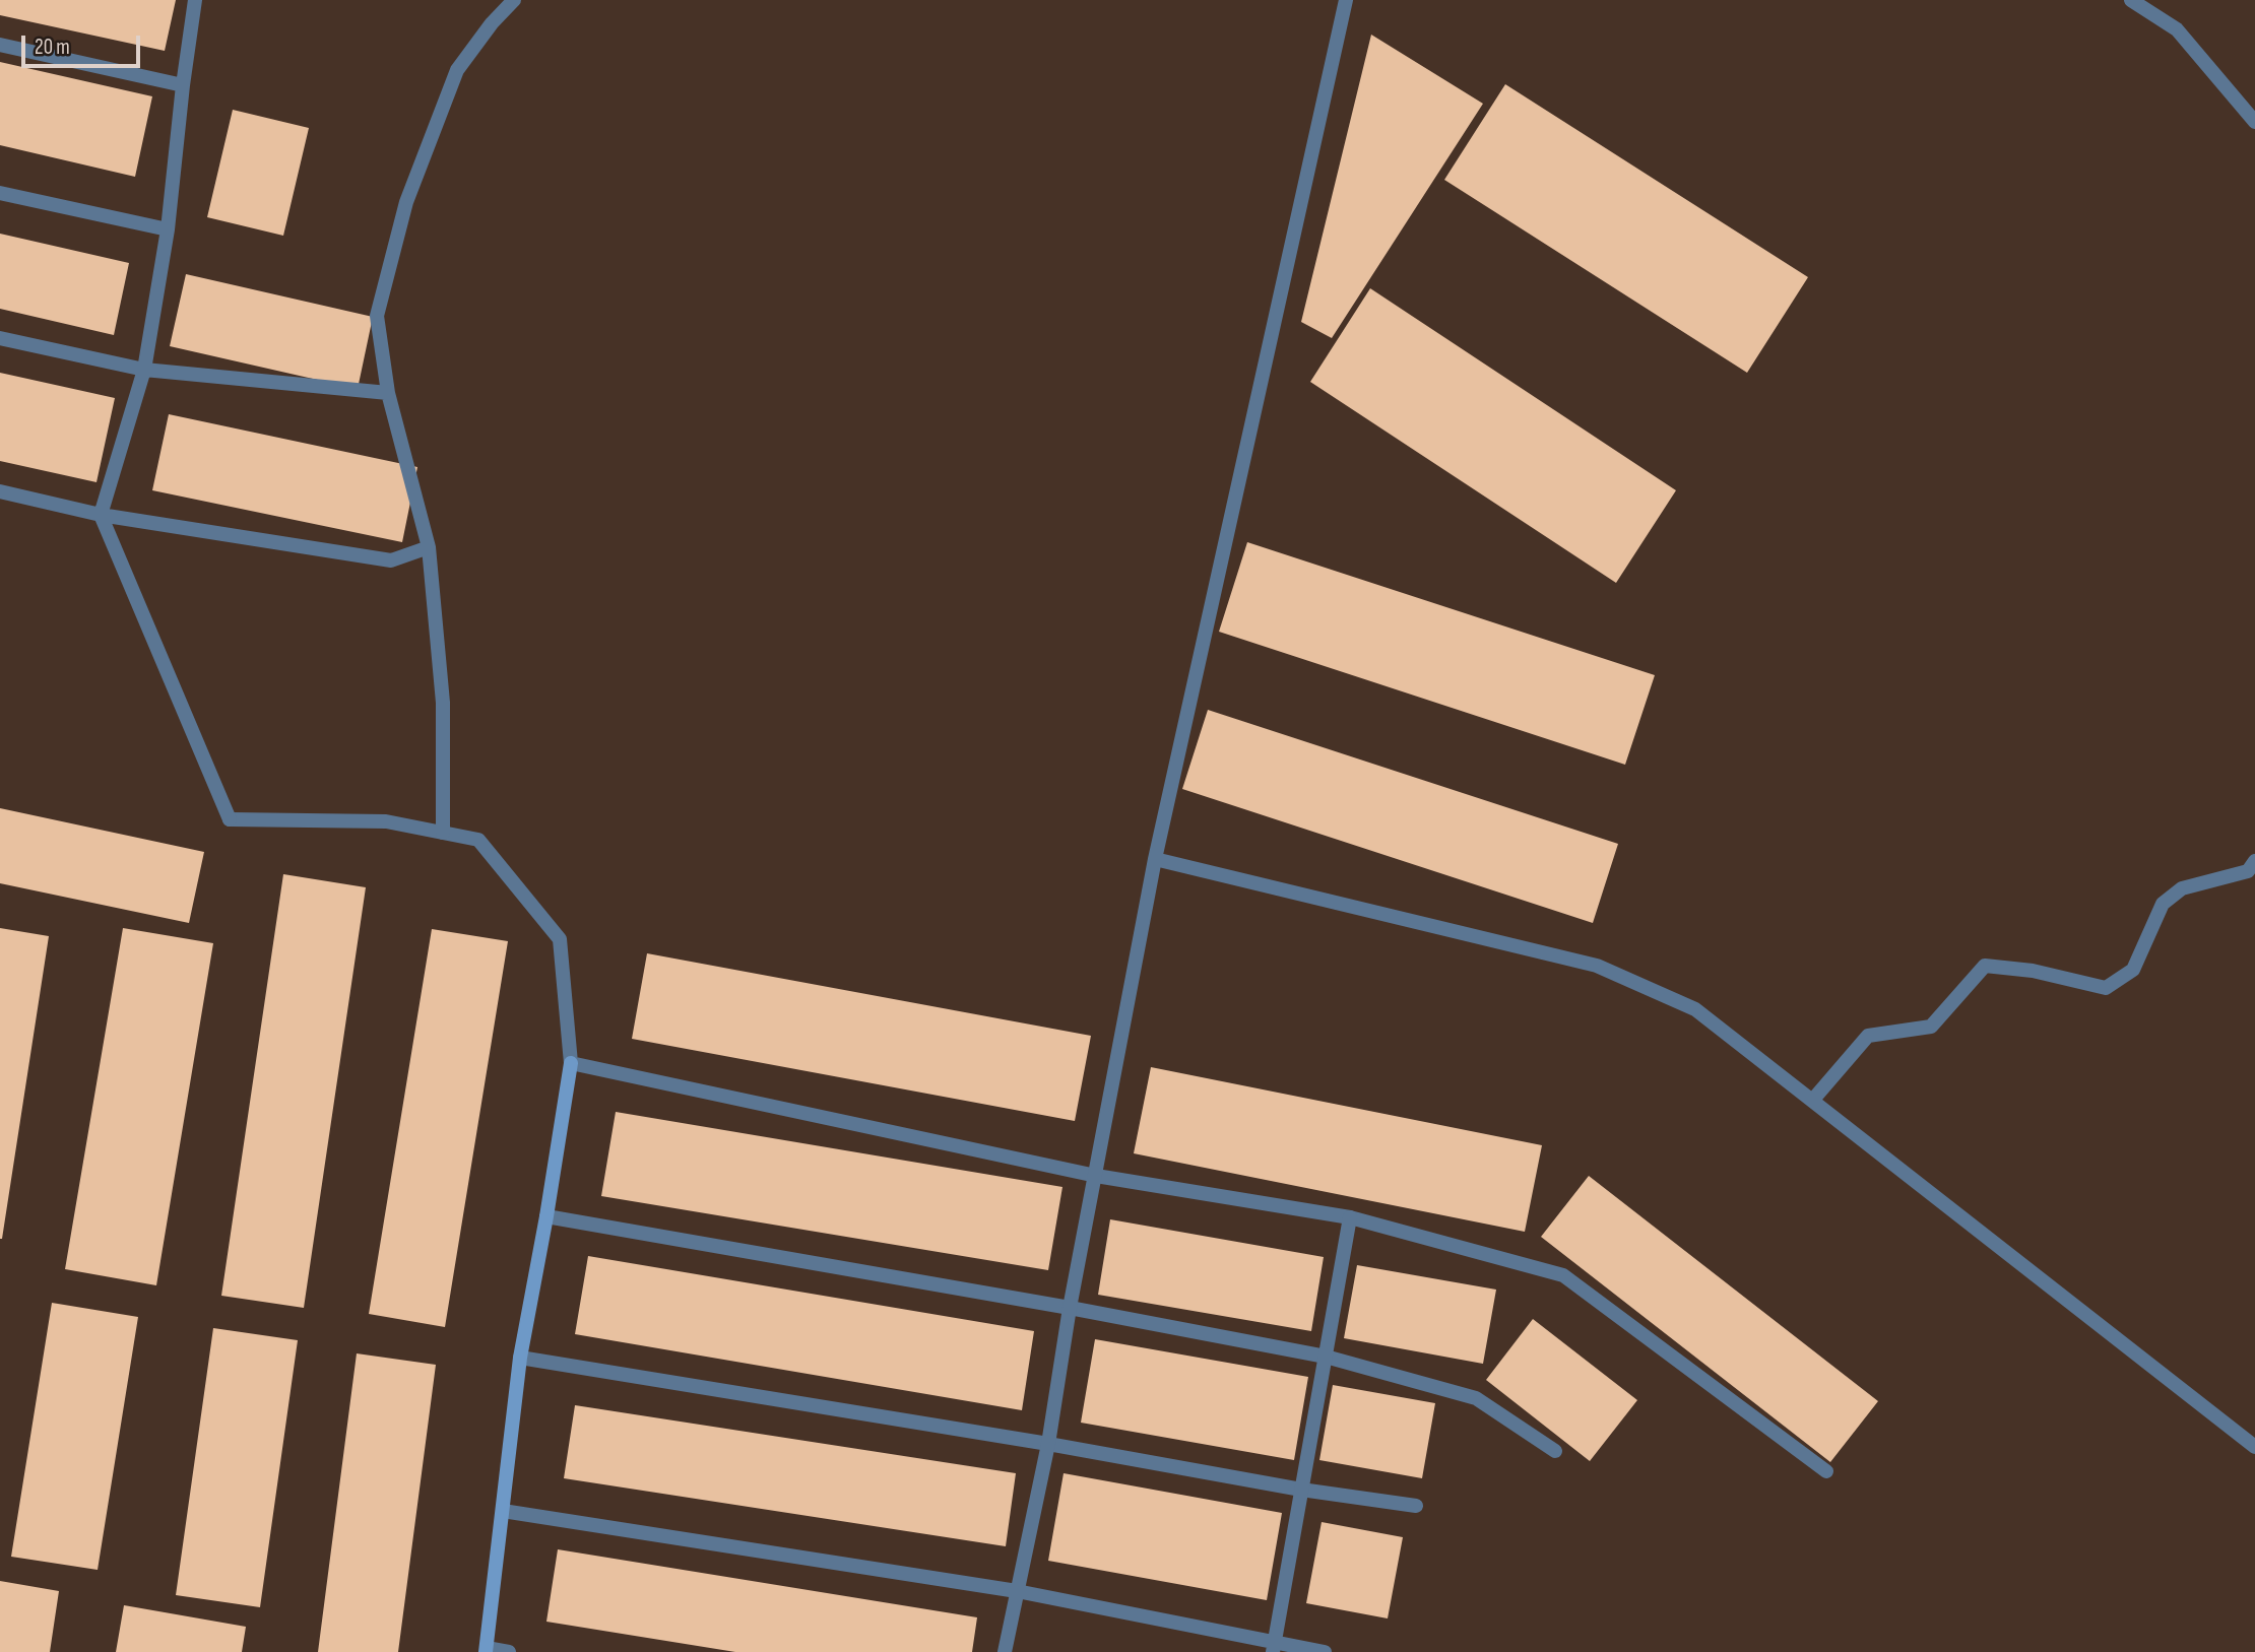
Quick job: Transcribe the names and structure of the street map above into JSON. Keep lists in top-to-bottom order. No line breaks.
{"scale_bar":"20 m"}
